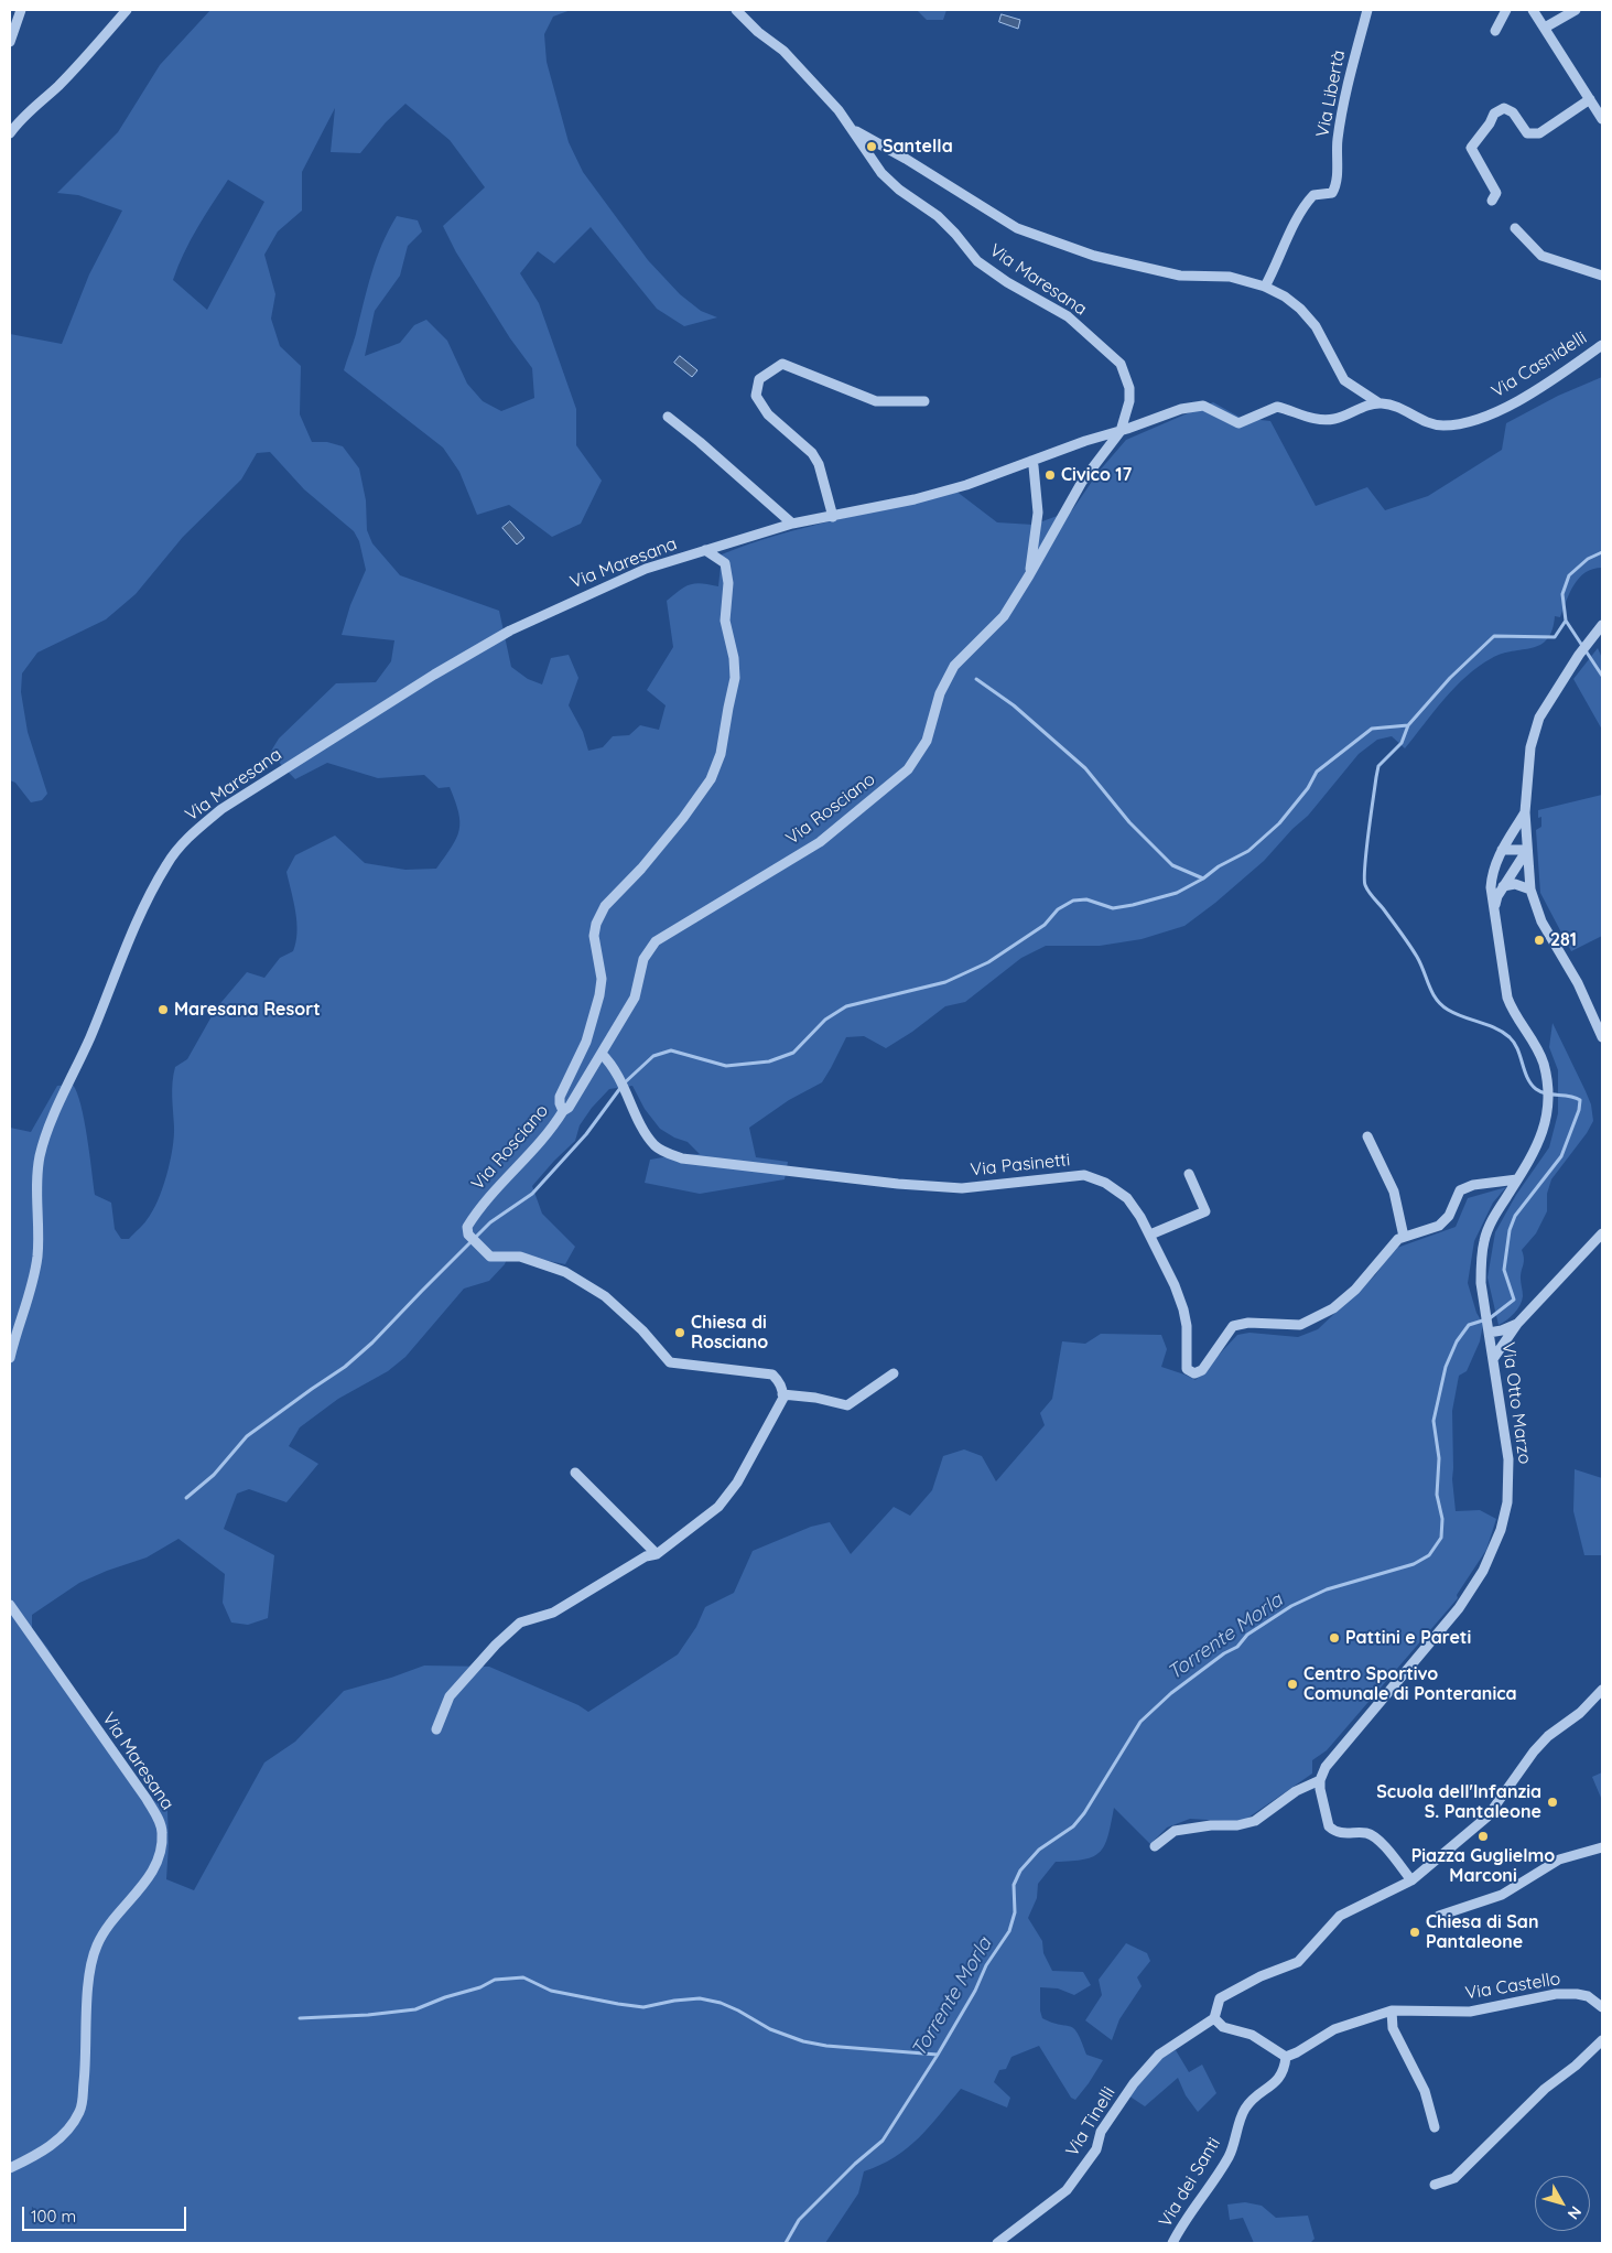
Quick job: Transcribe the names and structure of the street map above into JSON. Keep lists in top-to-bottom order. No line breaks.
{"streets":{"street":["Via Libertà","Via Maresana","Via Casnidelli","Via Rosciano","Via Pasinetti","Via Otto Marzo","Via Castello","Via Tinelli","Via dei Santi"]},"crossings":[["Via Libertà","Via Casnidelli"],["Via Maresana","Via Casnidelli"],["Via Maresana","Via Rosciano"],["Via Rosciano","Via Pasinetti"],["Via Pasinetti","Via Otto Marzo"],["Via Castello","Via dei Santi"]],"water":["Torrente Morla"],"places":["Santella","Civico 17","281","Maresana Resort","Chiesa di Rosciano","Pattini e Pareti","Centro Sportivo Comunale di Ponteranica","Scuola dell'Infanzia S. Pantaleone","Piazza Guglielmo Marconi","Chiesa di San Pantaleone"],"scale_bar":"100 m","north":"bottom right"}
